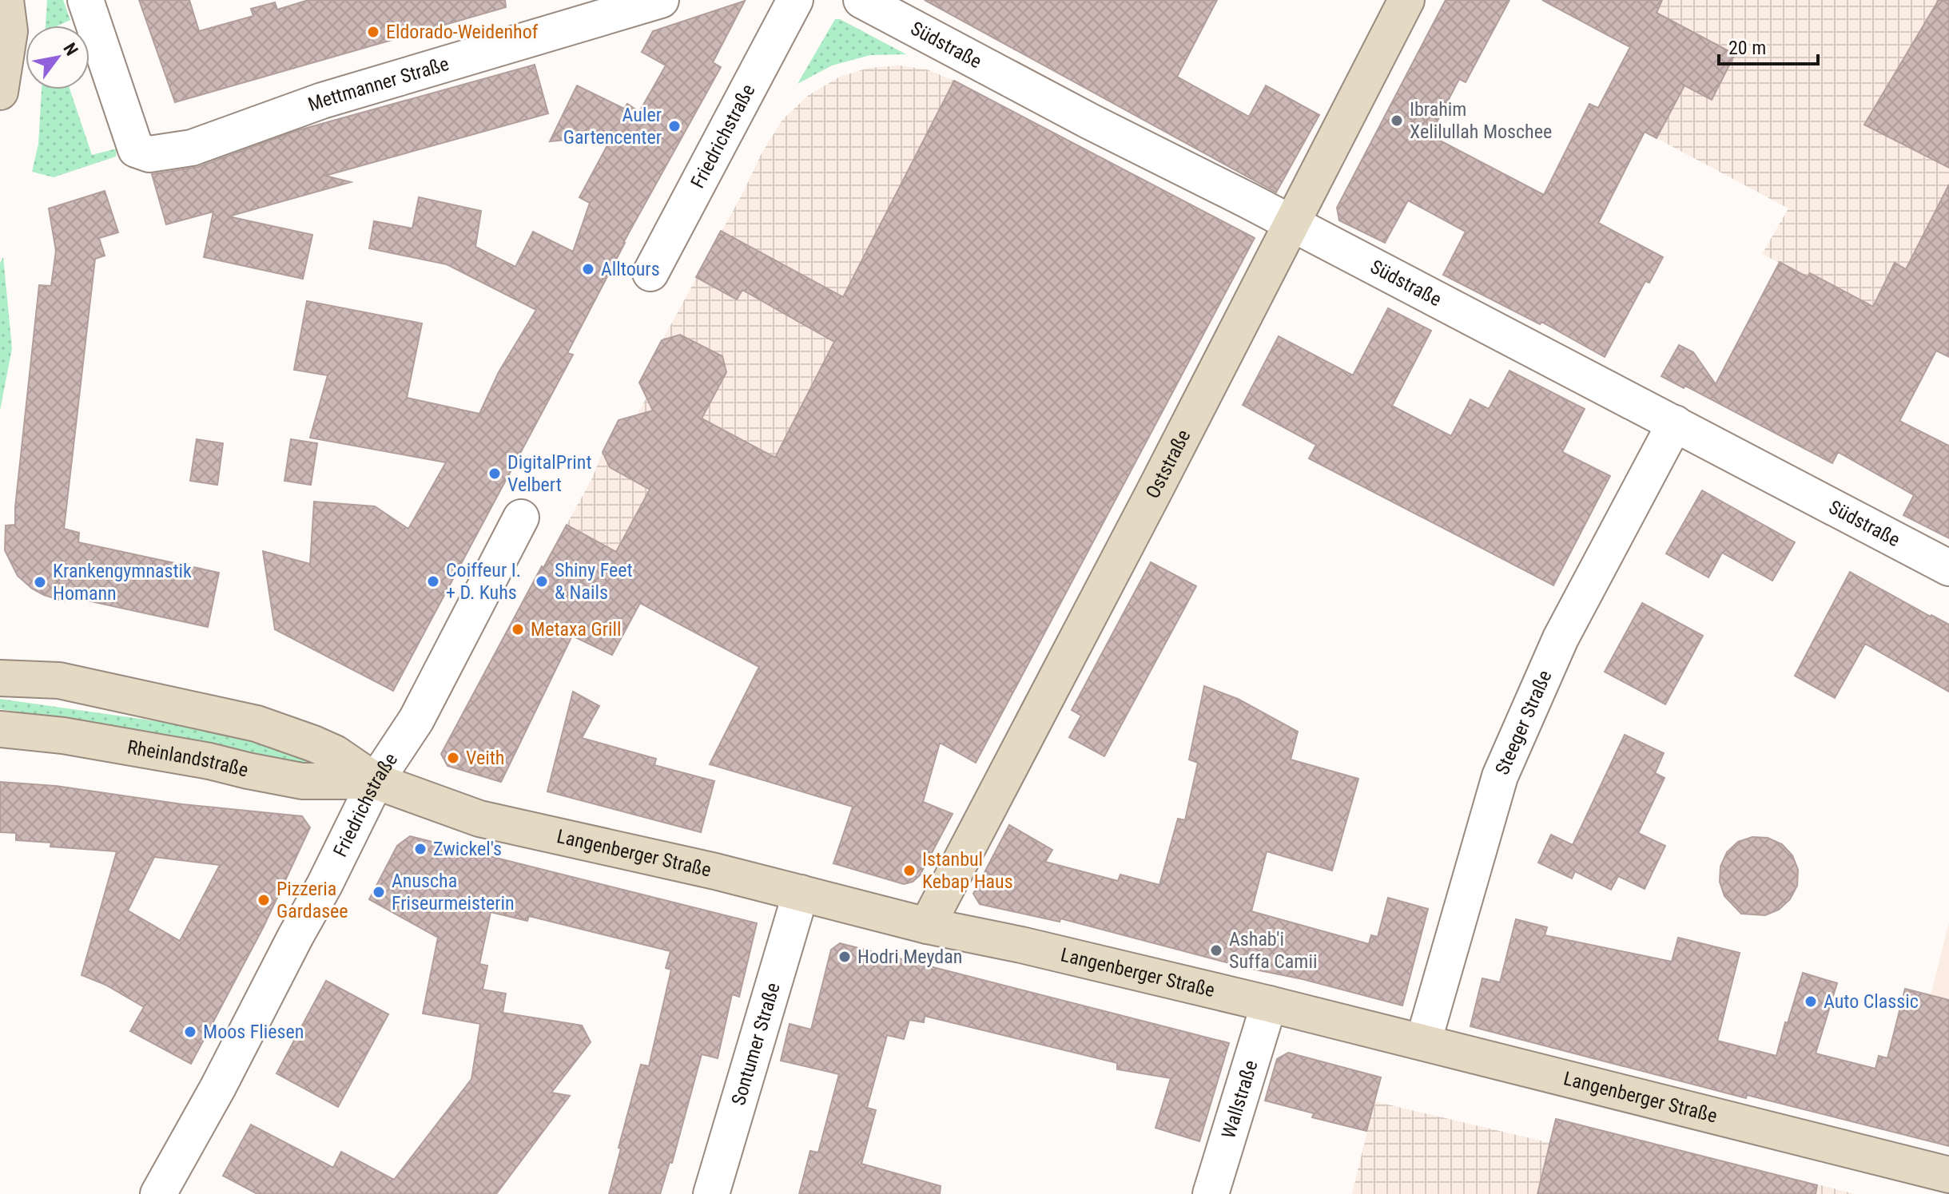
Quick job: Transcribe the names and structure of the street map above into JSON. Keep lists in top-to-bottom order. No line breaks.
{"streets":{"main road":["Oststraße","Rheinlandstraße","Langenberger Straße"],"street":["Südstraße","Mettmanner Straße","Friedrichstraße","Steeger Straße","Sontumer Straße","Wallstraße"]},"crossings":[["Südstraße","Oststraße"],["Südstraße","Steeger Straße"],["Friedrichstraße","Rheinlandstraße"],["Friedrichstraße","Langenberger Straße"],["Oststraße","Langenberger Straße"],["Steeger Straße","Langenberger Straße"],["Rheinlandstraße","Langenberger Straße"],["Langenberger Straße","Sontumer Straße"],["Langenberger Straße","Wallstraße"]],"places":["Eldorado-Weidenhof","Ibrahim Xelilullah Moschee","Auler Gartencenter","Alltours","DigitalPrint Velbert","Coiffeur I. + D. Kuhs","Shiny Feet & Nails","Krankengymnastik Homann","Metaxa Grill","Veith","Zwickel's","Istanbul Kebap Haus","Anuscha Friseurmeisterin","Pizzeria Gardasee","Ashab'i Suffa Camii","Hodri Meydan","Auto Classic","Moos Fliesen"],"scale_bar":"20 m","north":"top right"}
